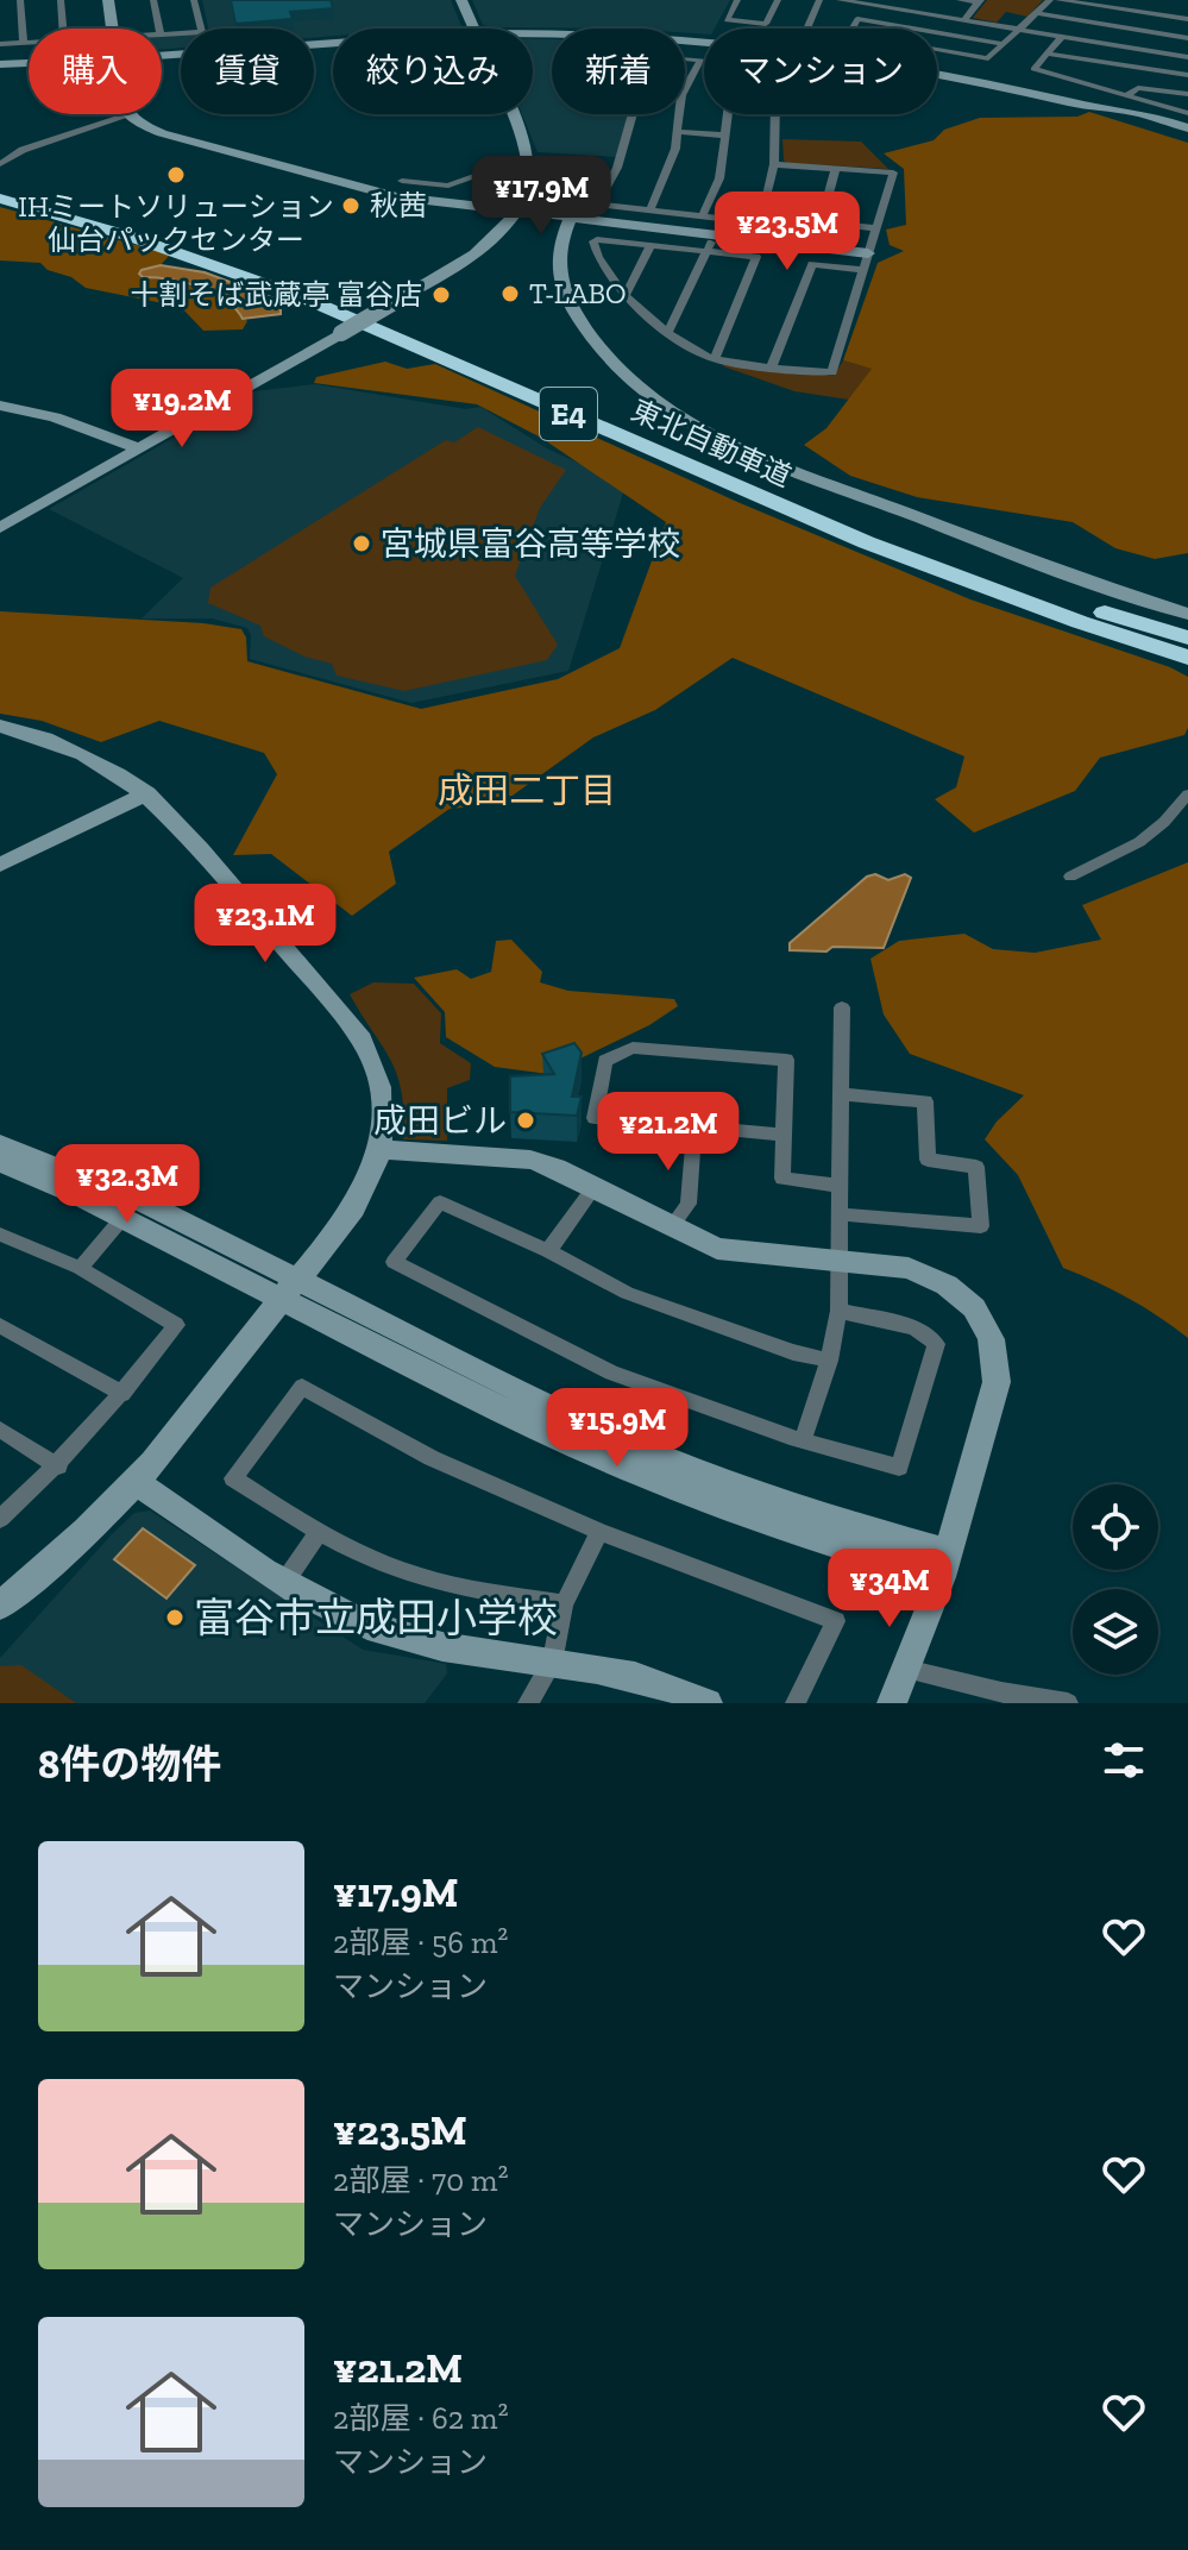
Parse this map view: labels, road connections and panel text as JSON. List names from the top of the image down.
{
  "streets": {
    "highway": ["E4", "東北自動車道"]
  },
  "districts": ["成田二丁目"],
  "places": [
    "IHミートソリューション 仙台パックセンター",
    "秋茜",
    "T-LABO",
    "十割そば武蔵亭 富谷店",
    "宮城県富谷高等学校",
    "成田ビル",
    "富谷市立成田小学校"
  ],
  "page": {
    "chip": [
      "購入",
      "賃貸",
      "絞り込み",
      "新着",
      "マンション"
    ],
    "price": [
      "¥17.9M",
      "¥23.5M",
      "¥19.2M",
      "¥23.1M",
      "¥21.2M",
      "¥32.3M",
      "¥15.9M",
      "¥34M"
    ],
    "heading": "8件の物件",
    "list": [
      {
        "name": "¥17.9M",
        "note": "2部屋 · 56 m² · マンション"
      },
      {
        "name": "¥23.5M",
        "note": "2部屋 · 70 m² · マンション"
      },
      {
        "name": "¥21.2M",
        "note": "2部屋 · 62 m² · マンション"
      }
    ]
  }
}
